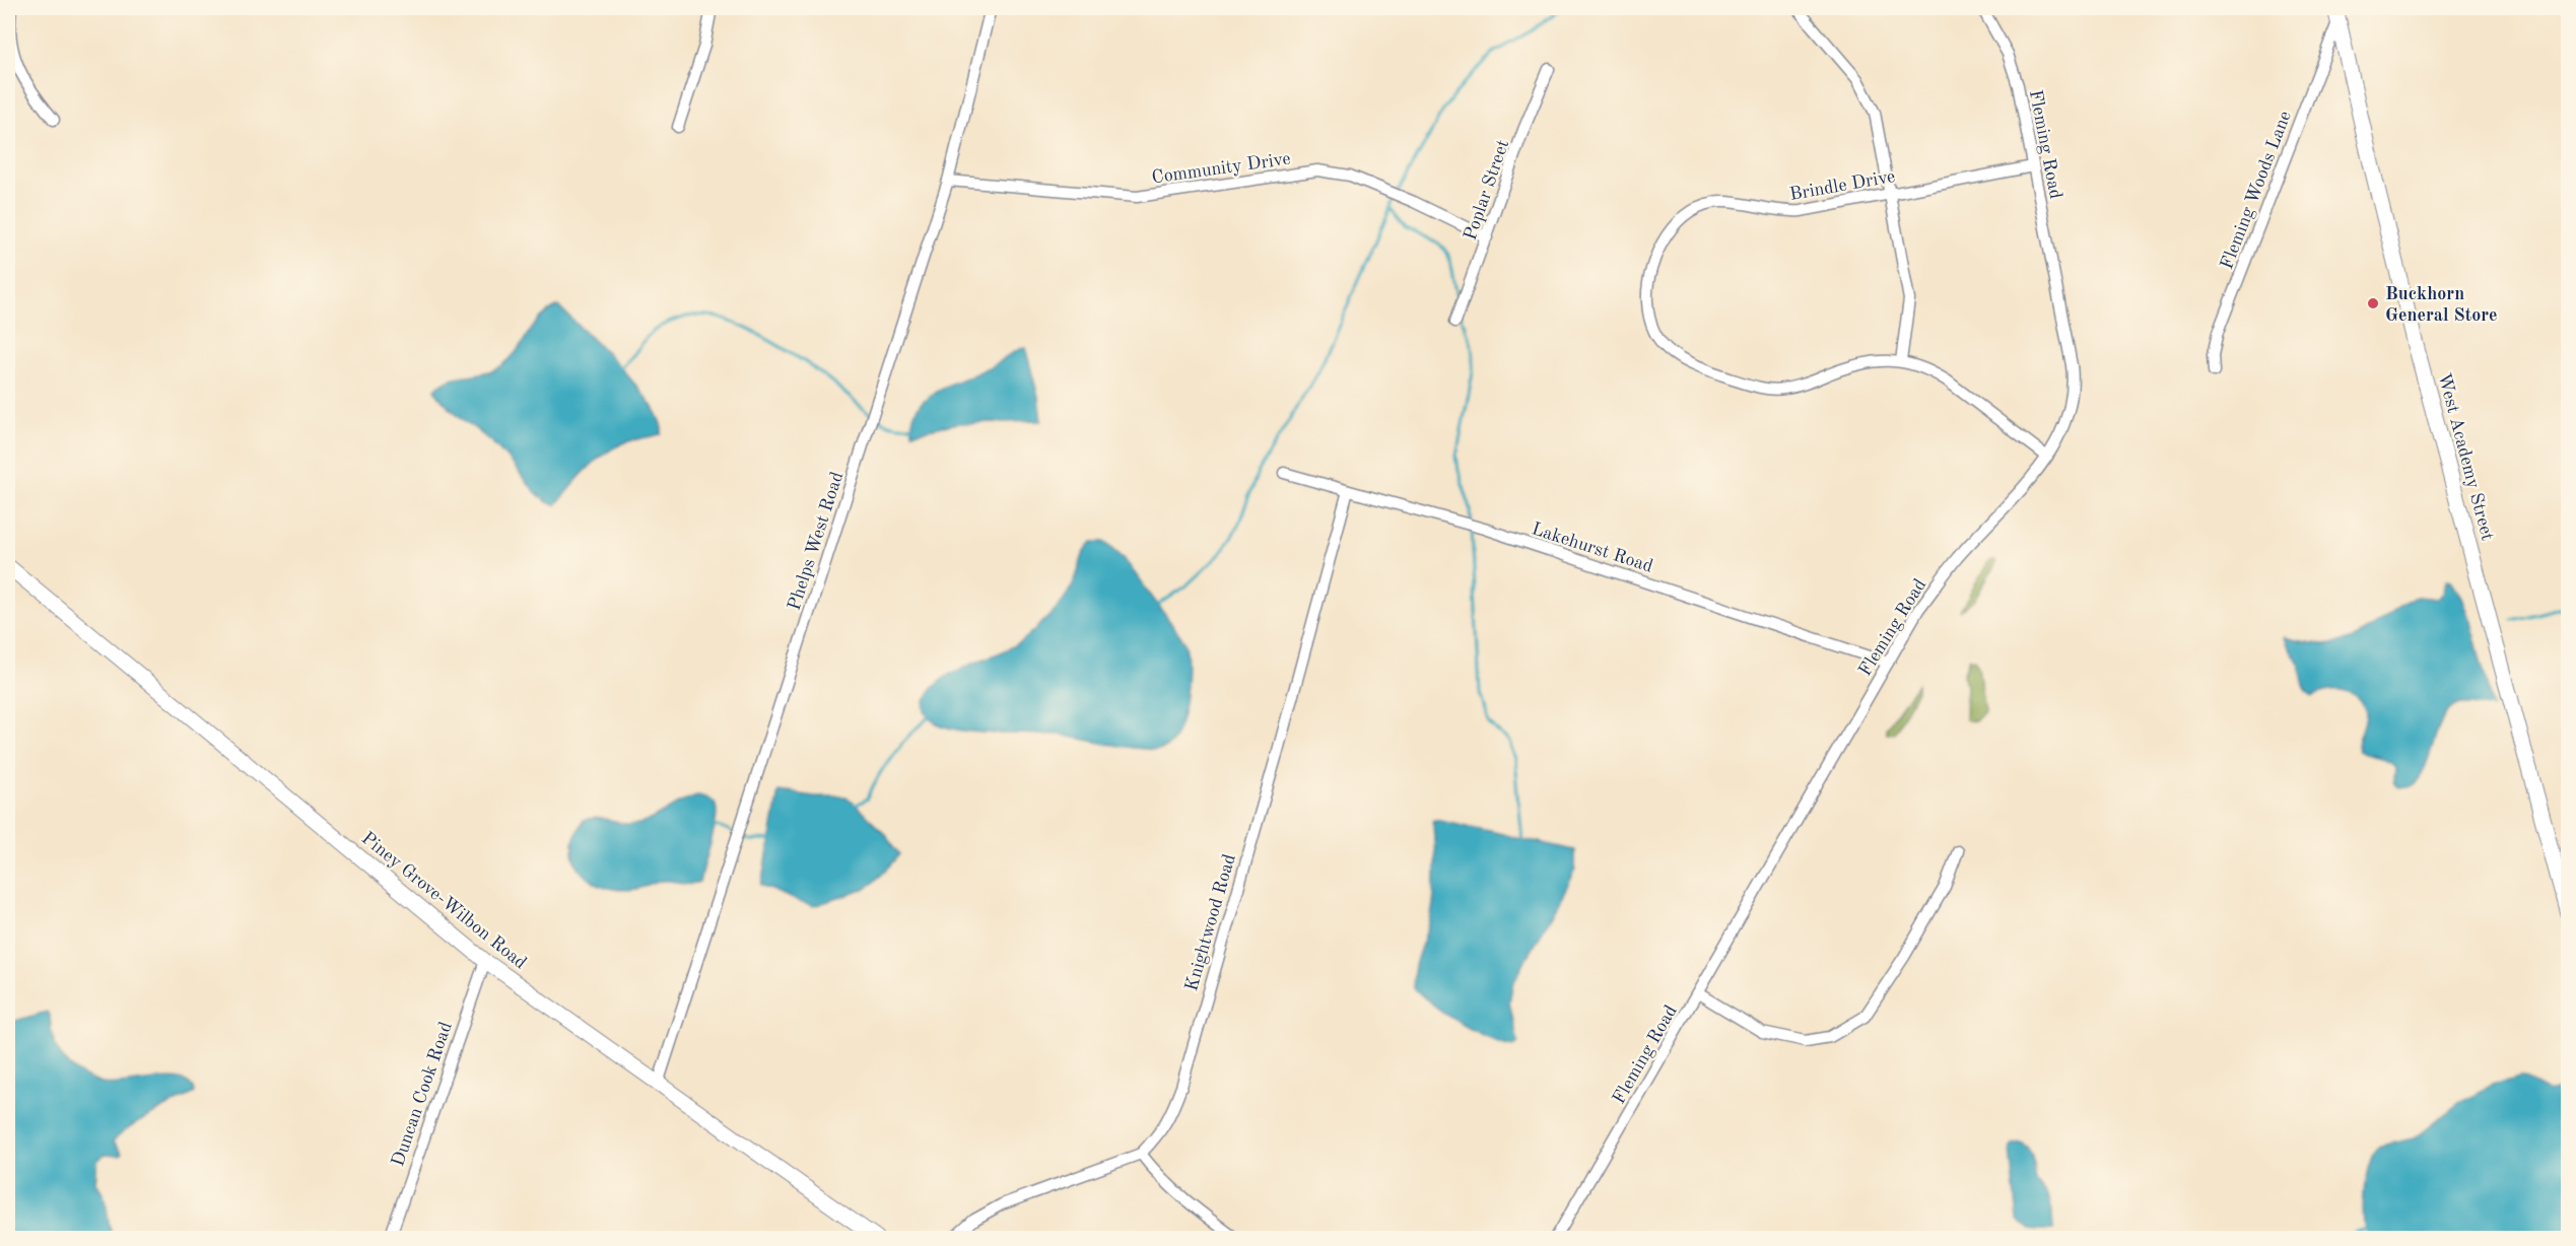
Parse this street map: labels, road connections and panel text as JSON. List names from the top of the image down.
{
  "streets": {
    "main road": ["West Academy Street"],
    "street": [
      "Fleming Road",
      "Community Drive",
      "Brindle Drive",
      "Poplar Street",
      "Fleming Woods Lane",
      "Phelps West Road",
      "Lakehurst Road",
      "Piney Grove-Wilbon Road",
      "Knightwood Road",
      "Duncan Cook Road"
    ]
  },
  "crossings": [
    ["Fleming Road", "Brindle Drive"],
    ["Fleming Road", "Lakehurst Road"],
    ["Community Drive", "Poplar Street"],
    ["Community Drive", "Phelps West Road"],
    ["Fleming Woods Lane", "West Academy Street"],
    ["Phelps West Road", "Piney Grove-Wilbon Road"],
    ["Lakehurst Road", "Knightwood Road"],
    ["Piney Grove-Wilbon Road", "Duncan Cook Road"]
  ],
  "places": ["Buckhorn General Store"]
}
